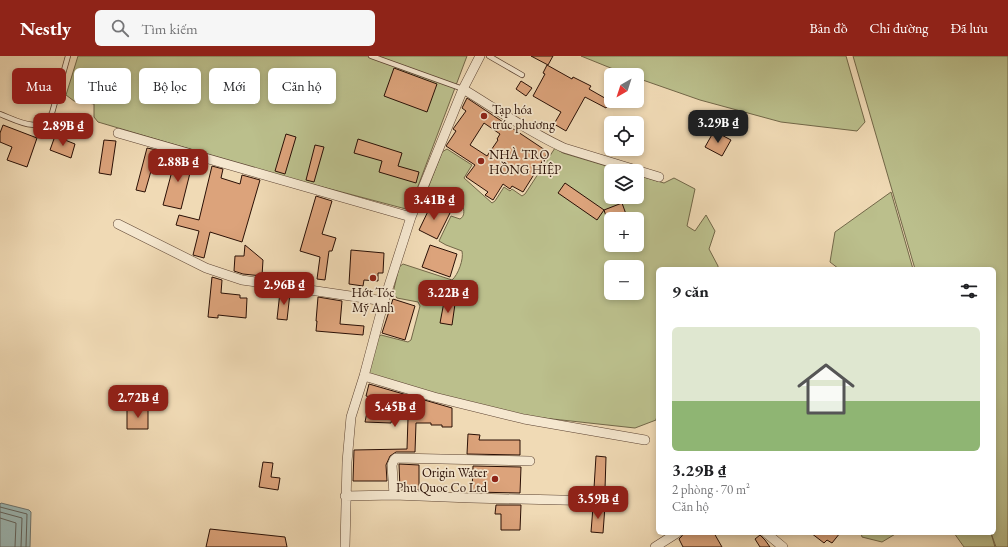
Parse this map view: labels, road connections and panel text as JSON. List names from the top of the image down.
{
  "places": [
    "Tạp hóa trúc phương",
    "NHÀ TRỌ HỒNG HIỆP",
    "Hớt Tóc Mỹ Anh",
    "Origin Water Phu Quoc Co Ltd"
  ],
  "north": "bottom left",
  "page": {
    "header": "Nestly",
    "search": "Tìm kiếm",
    "nav": ["Bản đồ", "Chỉ đường", "Đã lưu"],
    "map_buttons": ["+", "−"],
    "chip": [
      "Mua",
      "Thuê",
      "Bộ lọc",
      "Mới",
      "Căn hộ"
    ],
    "price": [
      "3.29B ₫",
      "2.89B ₫",
      "2.88B ₫",
      "3.41B ₫",
      "2.96B ₫",
      "3.22B ₫",
      "2.72B ₫",
      "5.45B ₫",
      "3.59B ₫"
    ],
    "heading": "9 căn",
    "list": [
      {
        "name": "3.29B ₫",
        "note": "2 phòng · 70 m² · Căn hộ"
      }
    ]
  }
}
